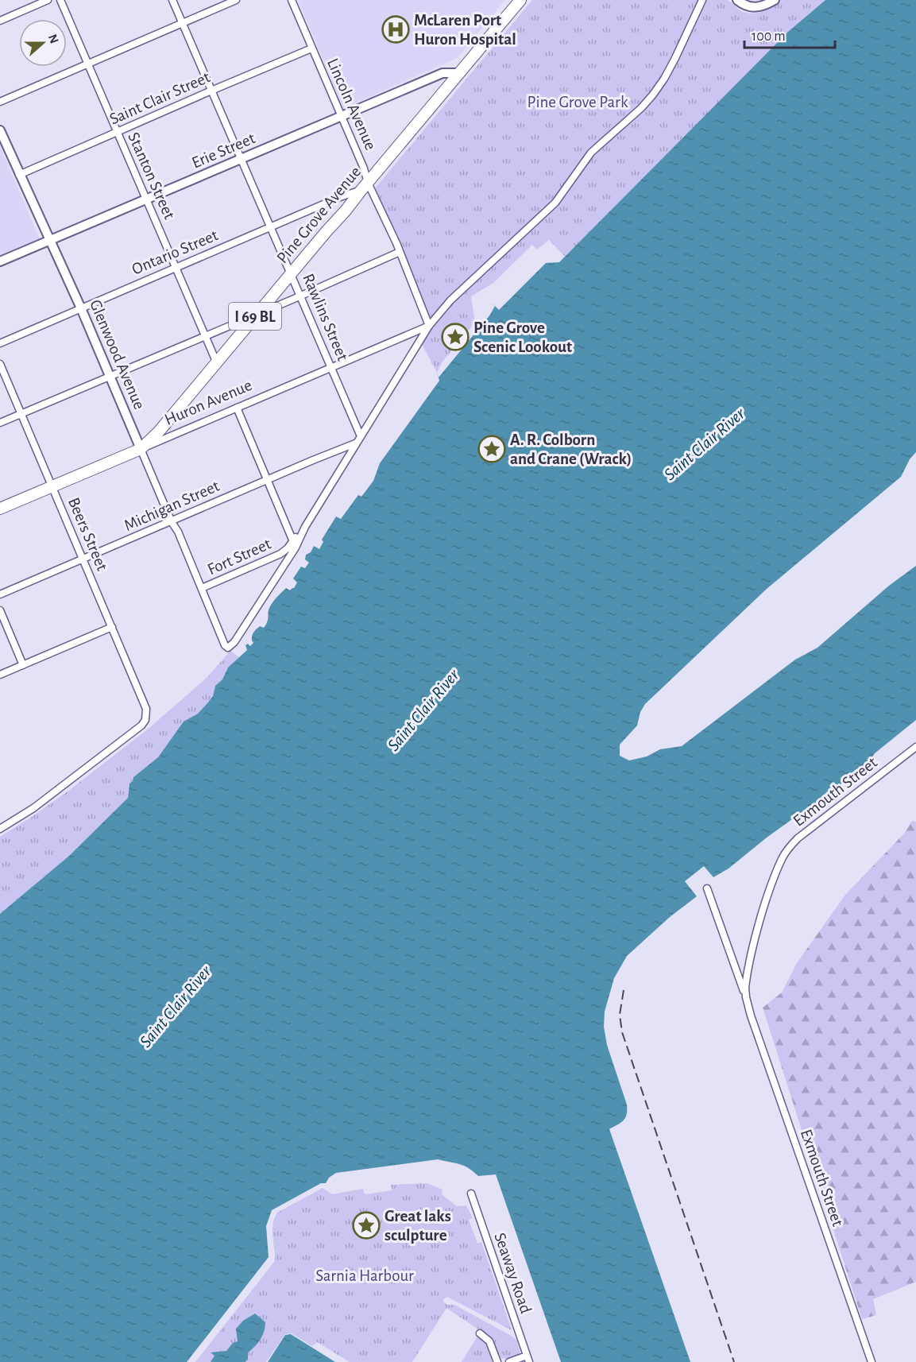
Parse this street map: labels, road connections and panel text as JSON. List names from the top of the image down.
{
  "streets": {
    "main road": ["Pine Grove Avenue", "I 69 BL", "Huron Avenue"],
    "street": [
      "Saint Clair Street",
      "Lincoln Avenue",
      "Erie Street",
      "Stanton Street",
      "Ontario Street",
      "Rawlins Street",
      "Glenwood Avenue",
      "Michigan Street",
      "Beers Street",
      "Fort Street",
      "Exmouth Street",
      "Seaway Road"
    ]
  },
  "crossings": [
    ["Saint Clair Street", "Lincoln Avenue"],
    ["Saint Clair Street", "Stanton Street"],
    ["Saint Clair Street", "Rawlins Street"],
    ["Saint Clair Street", "Glenwood Avenue"],
    ["Lincoln Avenue", "Erie Street"],
    ["Lincoln Avenue", "Pine Grove Avenue"],
    ["Lincoln Avenue", "Ontario Street"],
    ["Lincoln Avenue", "Huron Avenue"],
    ["Erie Street", "Stanton Street"],
    ["Erie Street", "Pine Grove Avenue"],
    ["Erie Street", "Rawlins Street"],
    ["Erie Street", "Glenwood Avenue"],
    ["Stanton Street", "Pine Grove Avenue"],
    ["Stanton Street", "Ontario Street"],
    ["Pine Grove Avenue", "Ontario Street"],
    ["Pine Grove Avenue", "Rawlins Street"],
    ["Pine Grove Avenue", "Glenwood Avenue"],
    ["Pine Grove Avenue", "Huron Avenue"],
    ["Ontario Street", "Rawlins Street"],
    ["Ontario Street", "Glenwood Avenue"],
    ["Rawlins Street", "Huron Avenue"],
    ["Glenwood Avenue", "Huron Avenue"],
    ["Glenwood Avenue", "Michigan Street"],
    ["Glenwood Avenue", "Fort Street"],
    ["Huron Avenue", "Beers Street"],
    ["Michigan Street", "Beers Street"]
  ],
  "water": ["Saint Clair River"],
  "parks": ["Pine Grove Park", "Sarnia Harbour"],
  "places": {
    "hospital": ["McLaren Port Huron Hospital"],
    "place": ["Pine Grove Scenic Lookout", "A. R. Colborn and Crane (Wrack)", "Great laks sculpture"]
  },
  "scale_bar": "100 m",
  "north": "right"
}
